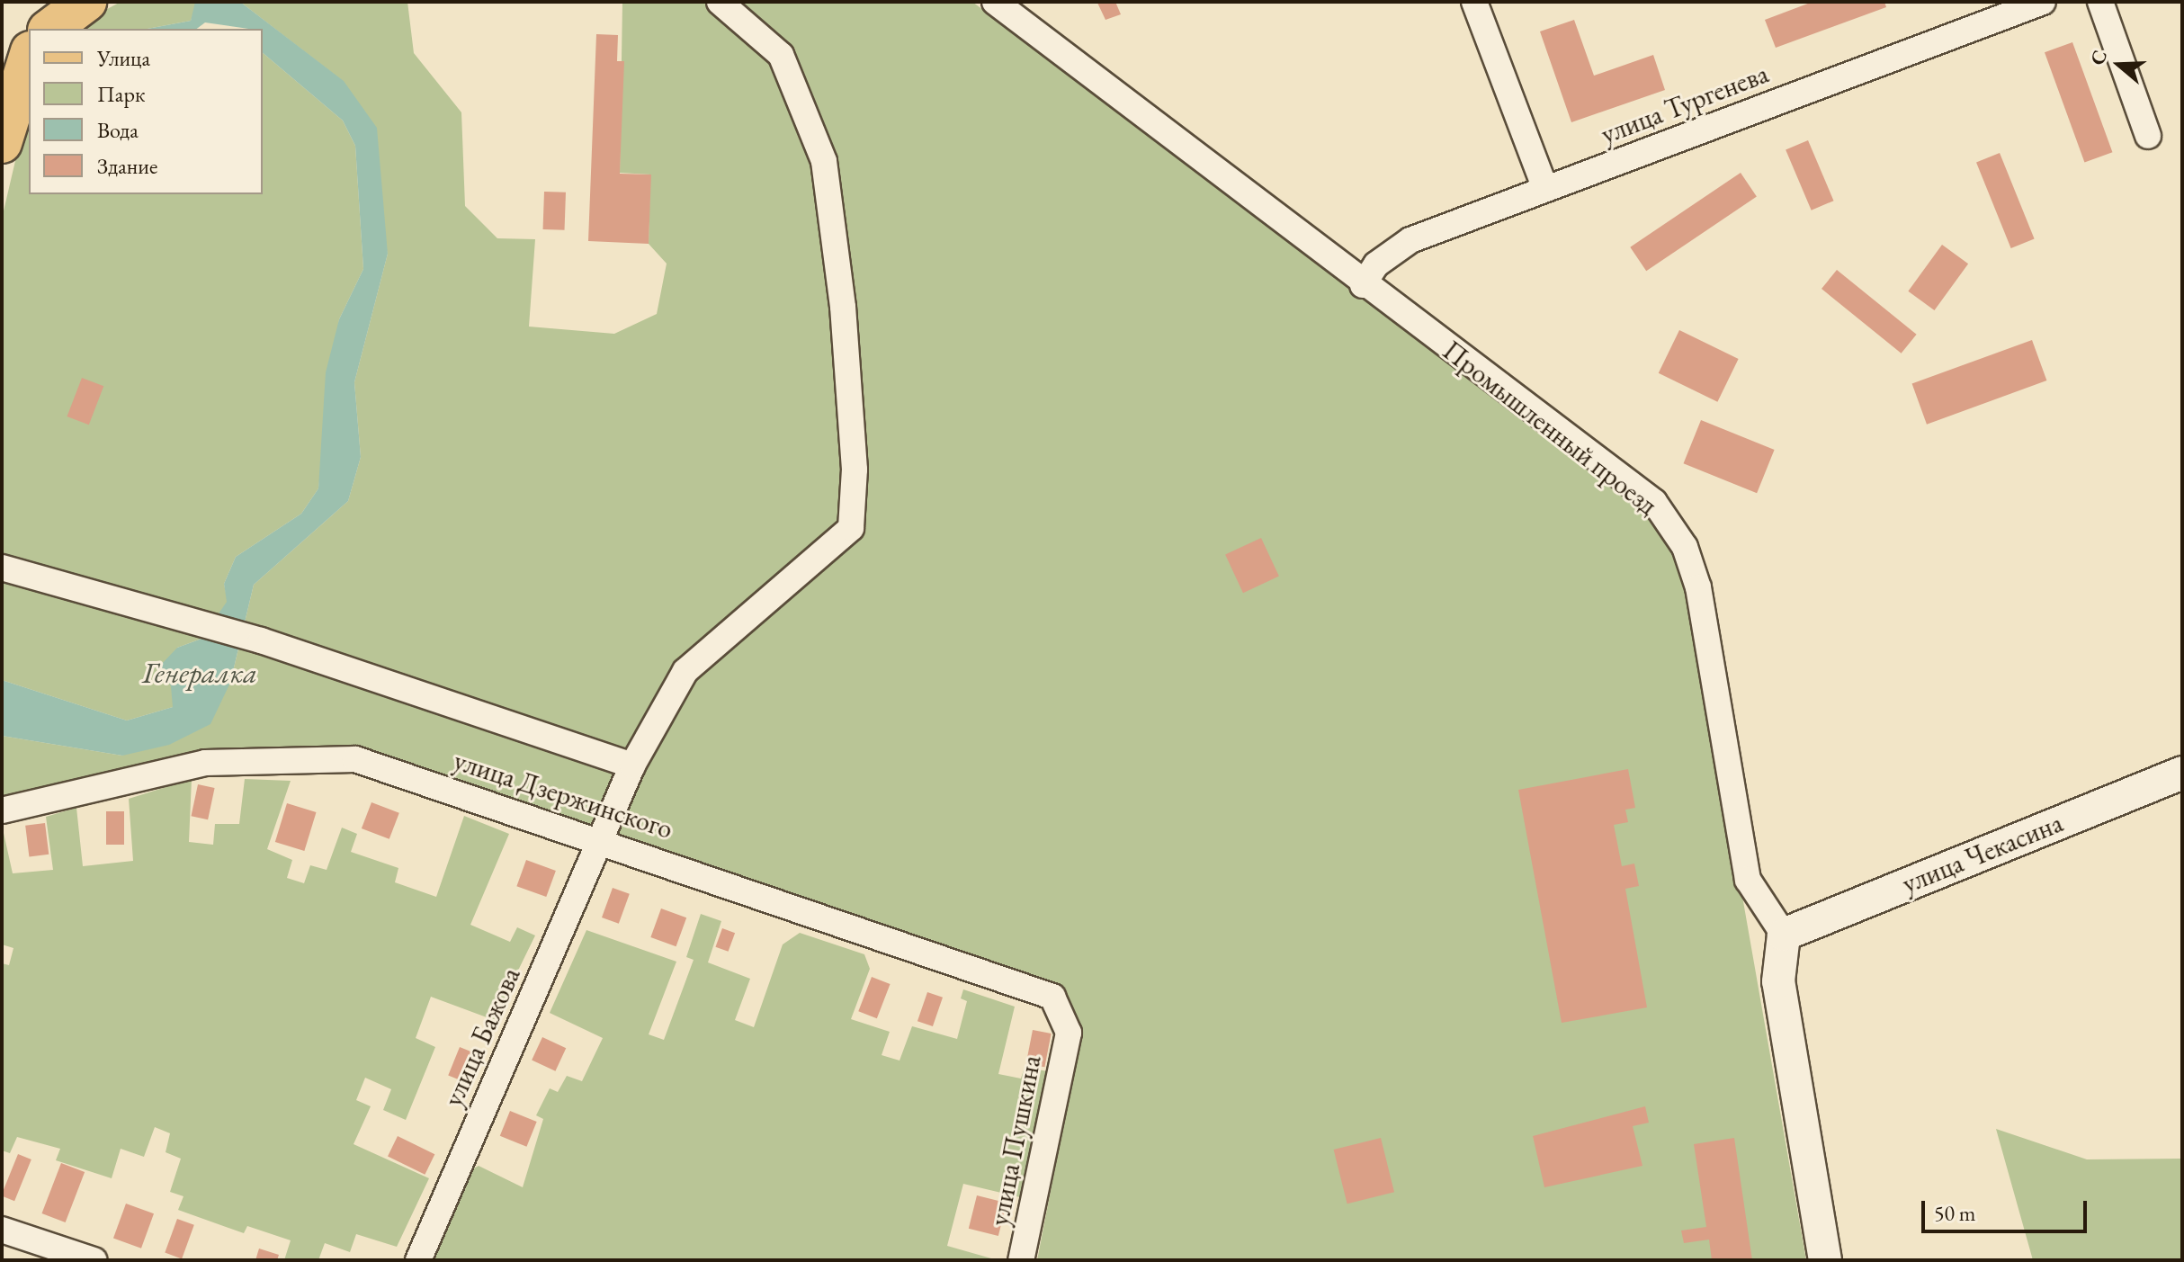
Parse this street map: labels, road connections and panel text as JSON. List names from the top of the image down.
{
  "streets": {
    "street": [
      "улица Тургенева",
      "Промышленный проезд",
      "улица Дзержинского",
      "улица Чекасина",
      "улица Бажова",
      "улица Пушкина"
    ]
  },
  "crossings": [
    ["улица Тургенева", "Промышленный проезд"],
    ["Промышленный проезд", "улица Чекасина"],
    ["улица Дзержинского", "улица Бажова"],
    ["улица Дзержинского", "улица Пушкина"]
  ],
  "water": ["Генералка"],
  "legend": [
    "Улица",
    "Парк",
    "Вода",
    "Здание"
  ],
  "scale_bar": "50 m",
  "north": "left"
}
